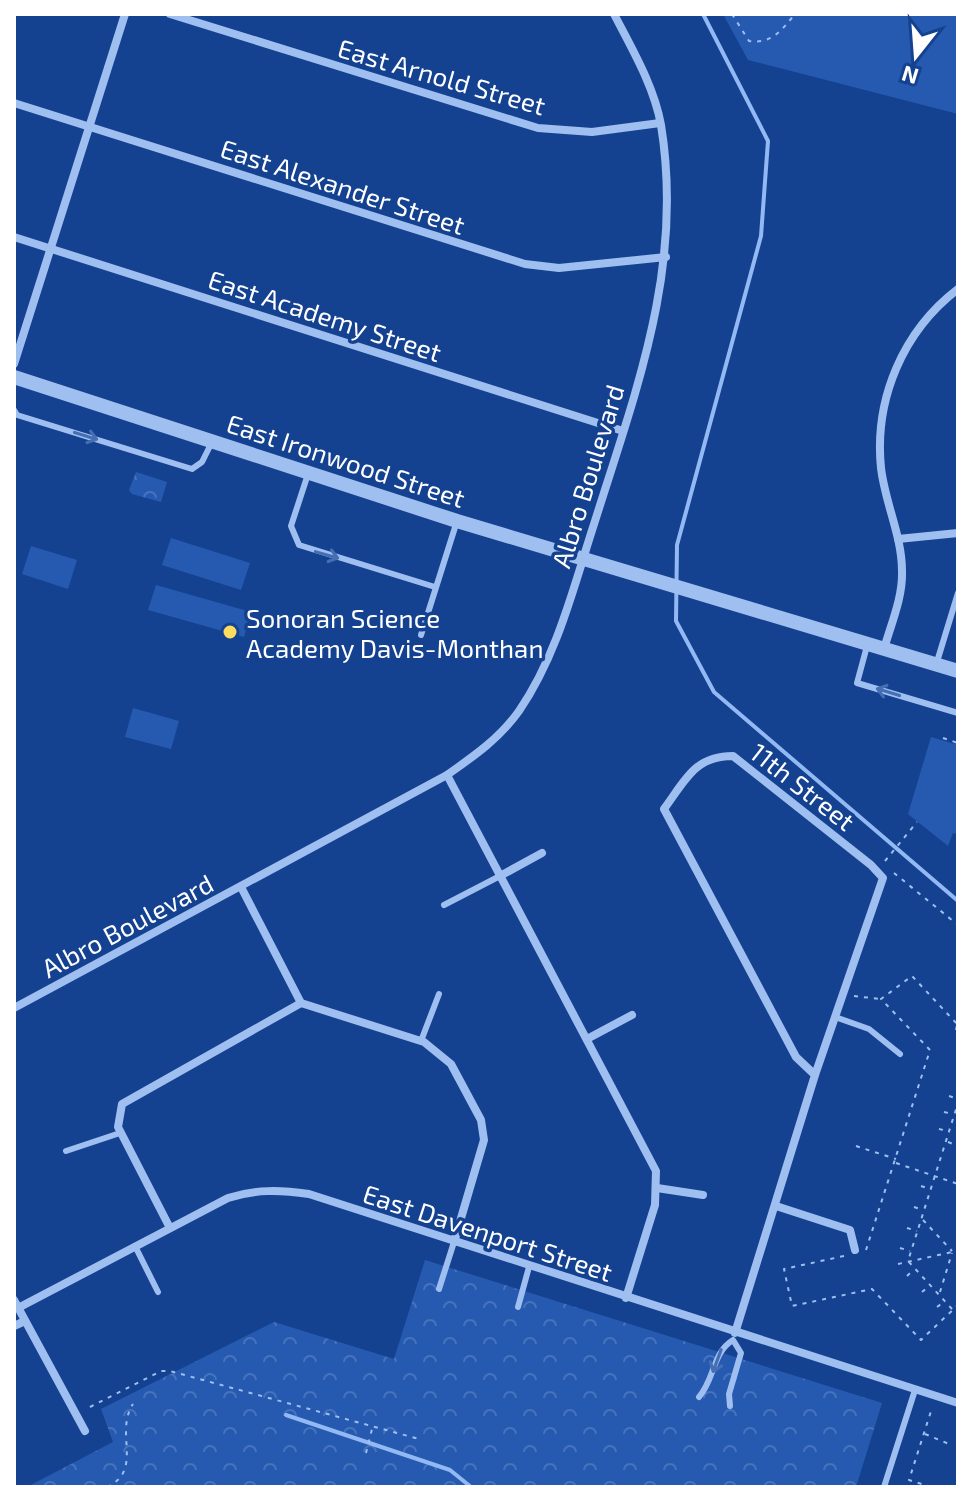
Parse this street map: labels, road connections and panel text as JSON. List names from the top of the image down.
{
  "streets": {
    "street": [
      "East Arnold Street",
      "East Alexander Street",
      "East Academy Street",
      "East Ironwood Street",
      "Albro Boulevard",
      "11th Street",
      "East Davenport Street"
    ]
  },
  "crossings": [
    ["East Arnold Street", "Albro Boulevard"],
    ["East Alexander Street", "Albro Boulevard"],
    ["East Academy Street", "Albro Boulevard"],
    ["East Ironwood Street", "Albro Boulevard"],
    ["11th Street", "East Davenport Street"]
  ],
  "places": ["Sonoran Science Academy Davis-Monthan"],
  "north": "bottom"
}
